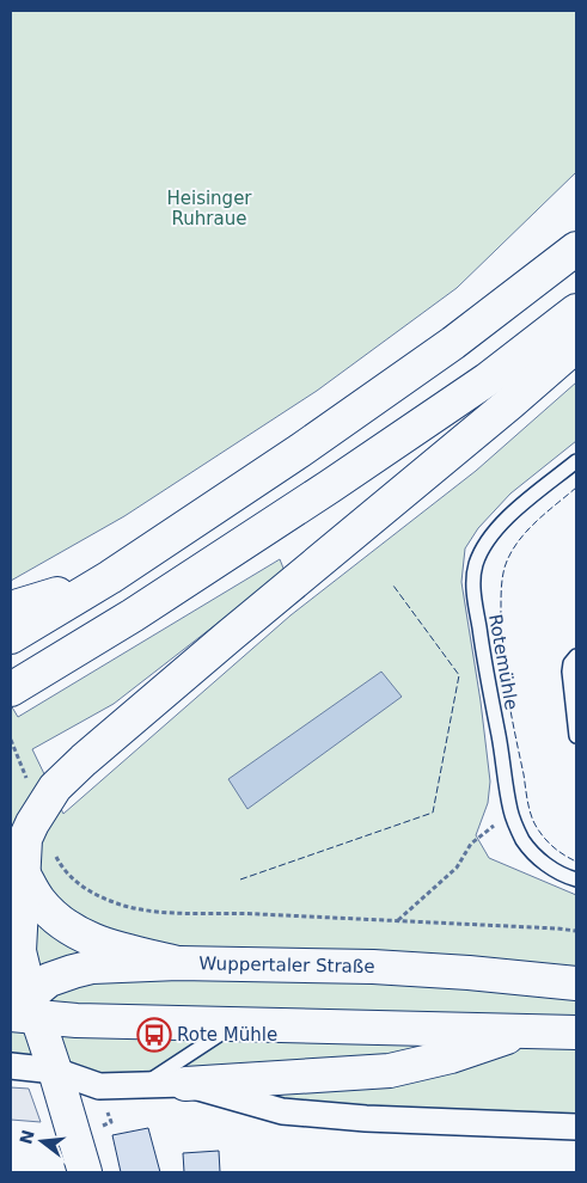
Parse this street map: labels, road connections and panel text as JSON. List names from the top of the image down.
{
  "streets": {
    "main road": ["Wuppertaler Straße"],
    "lane": ["Rotemühle"]
  },
  "parks": ["Heisinger Ruhraue"],
  "places": {
    "bus stop": ["Rote Mühle"]
  },
  "north": "left"
}
